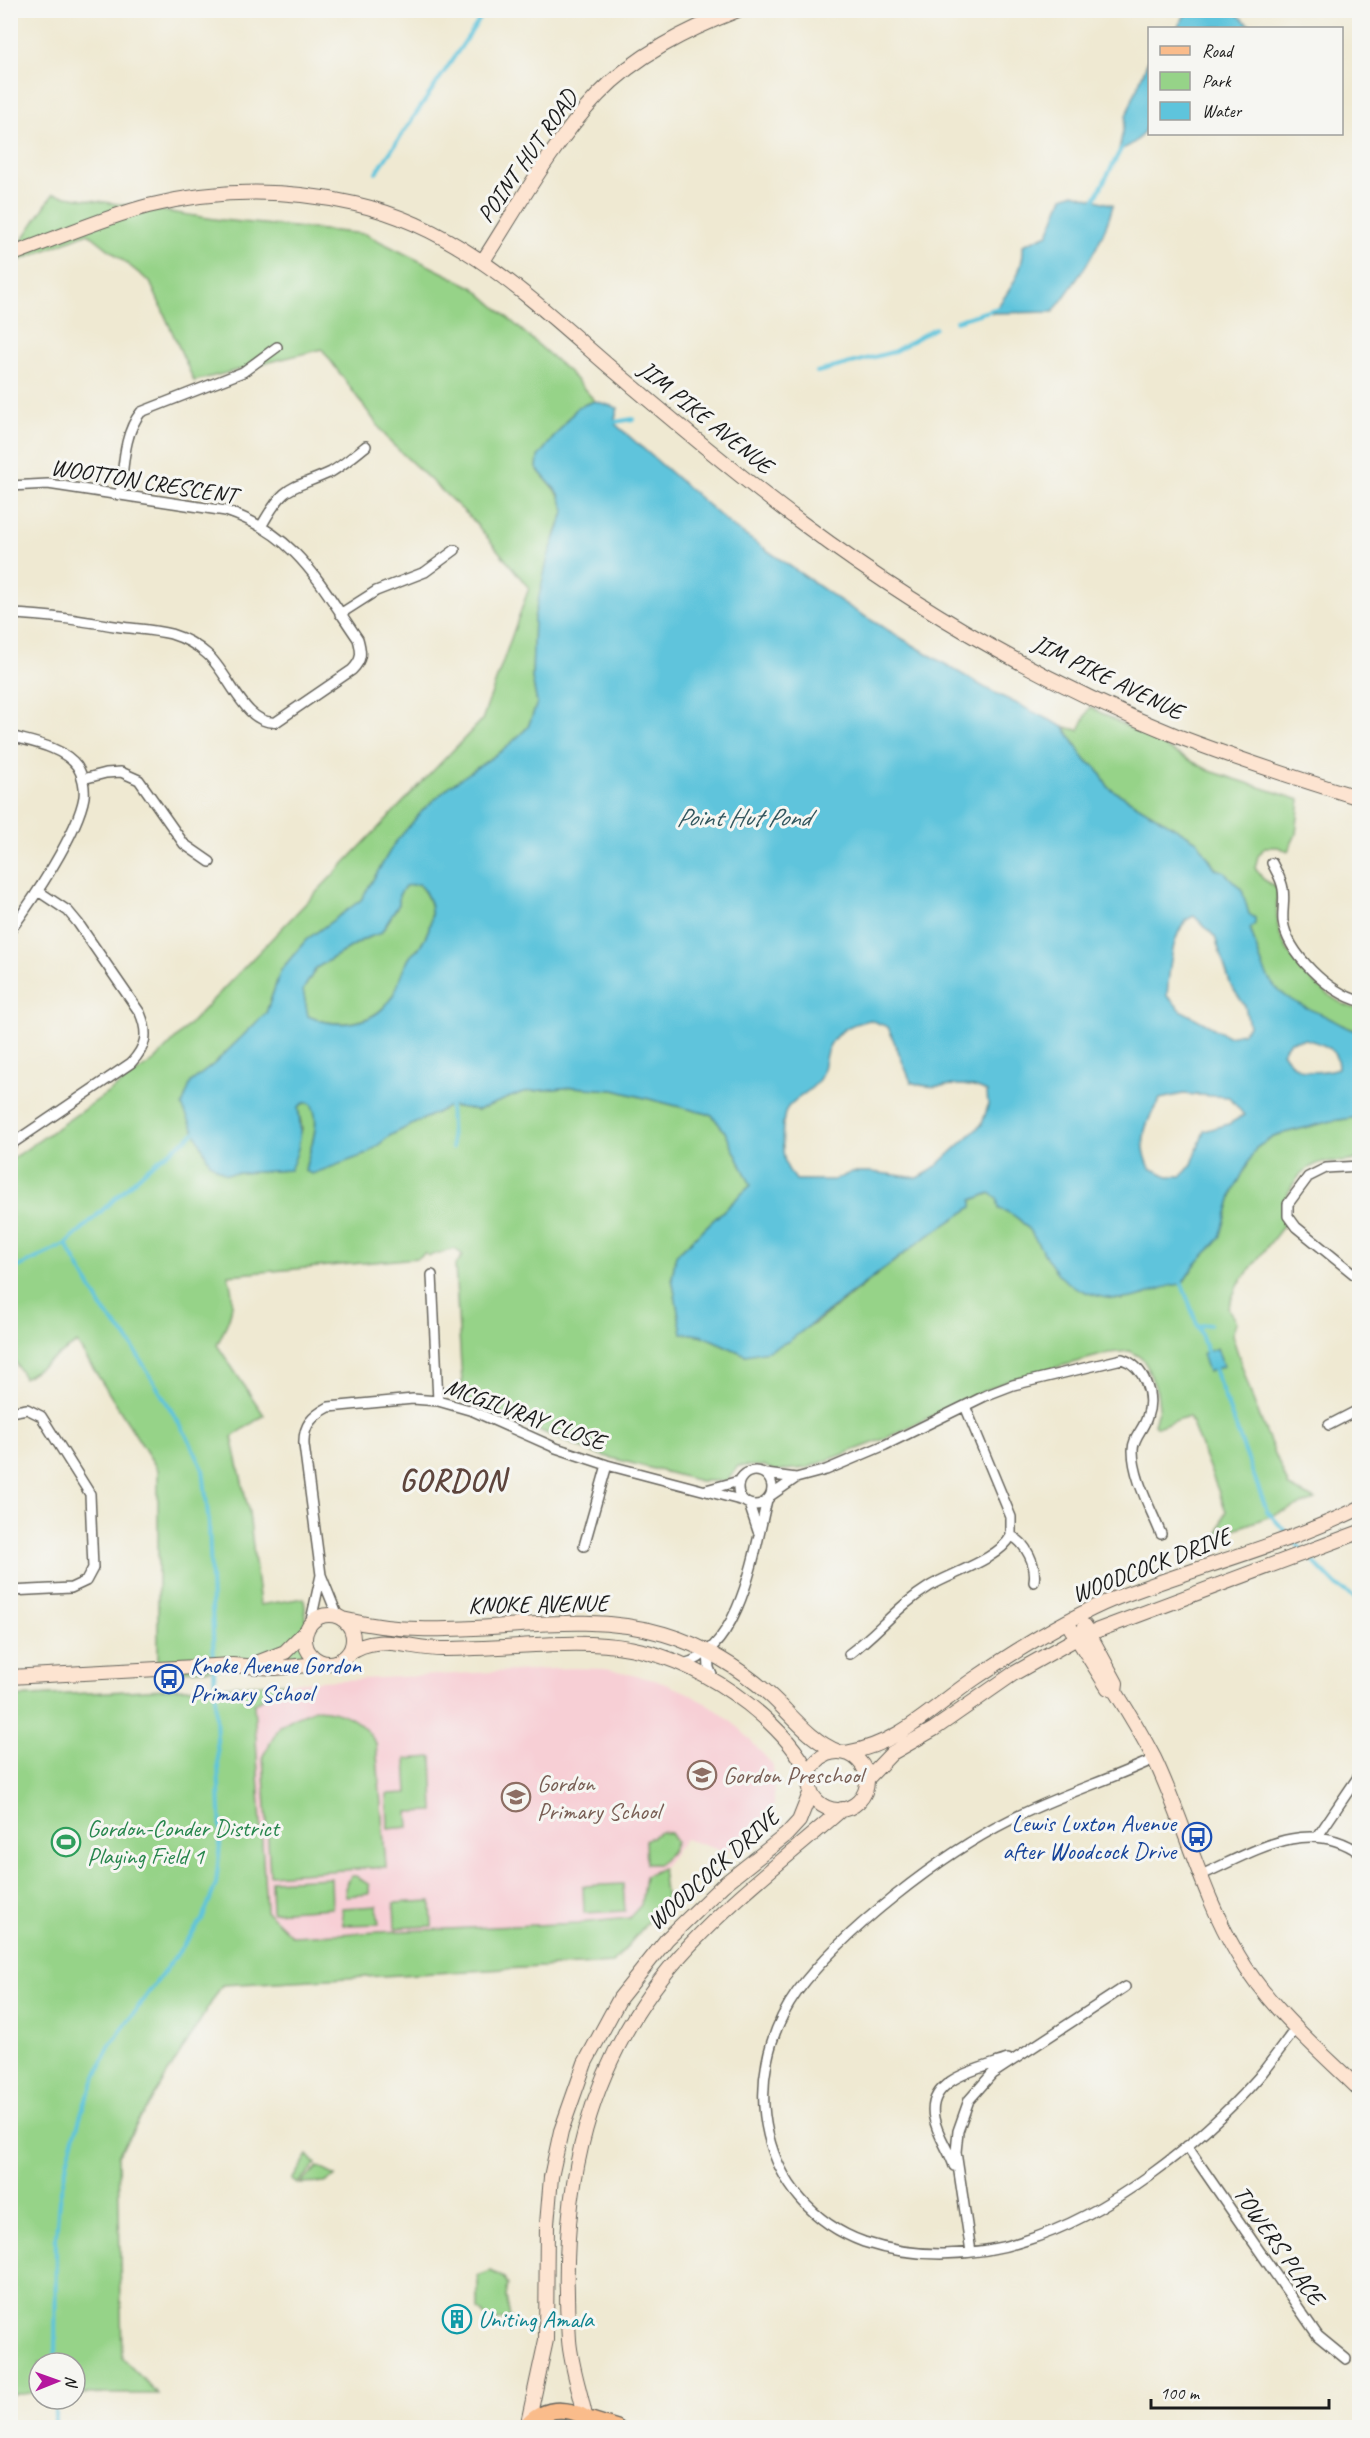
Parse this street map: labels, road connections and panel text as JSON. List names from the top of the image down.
{
  "streets": {
    "street": [
      "POINT HUT ROAD",
      "JIM PIKE AVENUE",
      "WOOTTON CRESCENT",
      "MCGILVRAY CLOSE",
      "WOODCOCK DRIVE",
      "KNOKE AVENUE",
      "TOWERS PLACE"
    ]
  },
  "crossings": [
    ["POINT HUT ROAD", "JIM PIKE AVENUE"],
    ["MCGILVRAY CLOSE", "KNOKE AVENUE"],
    ["WOODCOCK DRIVE", "KNOKE AVENUE"]
  ],
  "districts": ["GORDON"],
  "water": ["Point Hut Pond"],
  "places": {
    "bus stop": ["Knoke Avenue Gordon Primary School", "Lewis Luxton Avenue after Woodcock Drive"],
    "school or university": ["Gordon Preschool", "Gordon Primary School"],
    "sports": ["Gordon-Conder District Playing Field 1"],
    "building": ["Uniting Amala"]
  },
  "legend": ["Road", "Park", "Water"],
  "scale_bar": "100 m",
  "north": "right"
}
